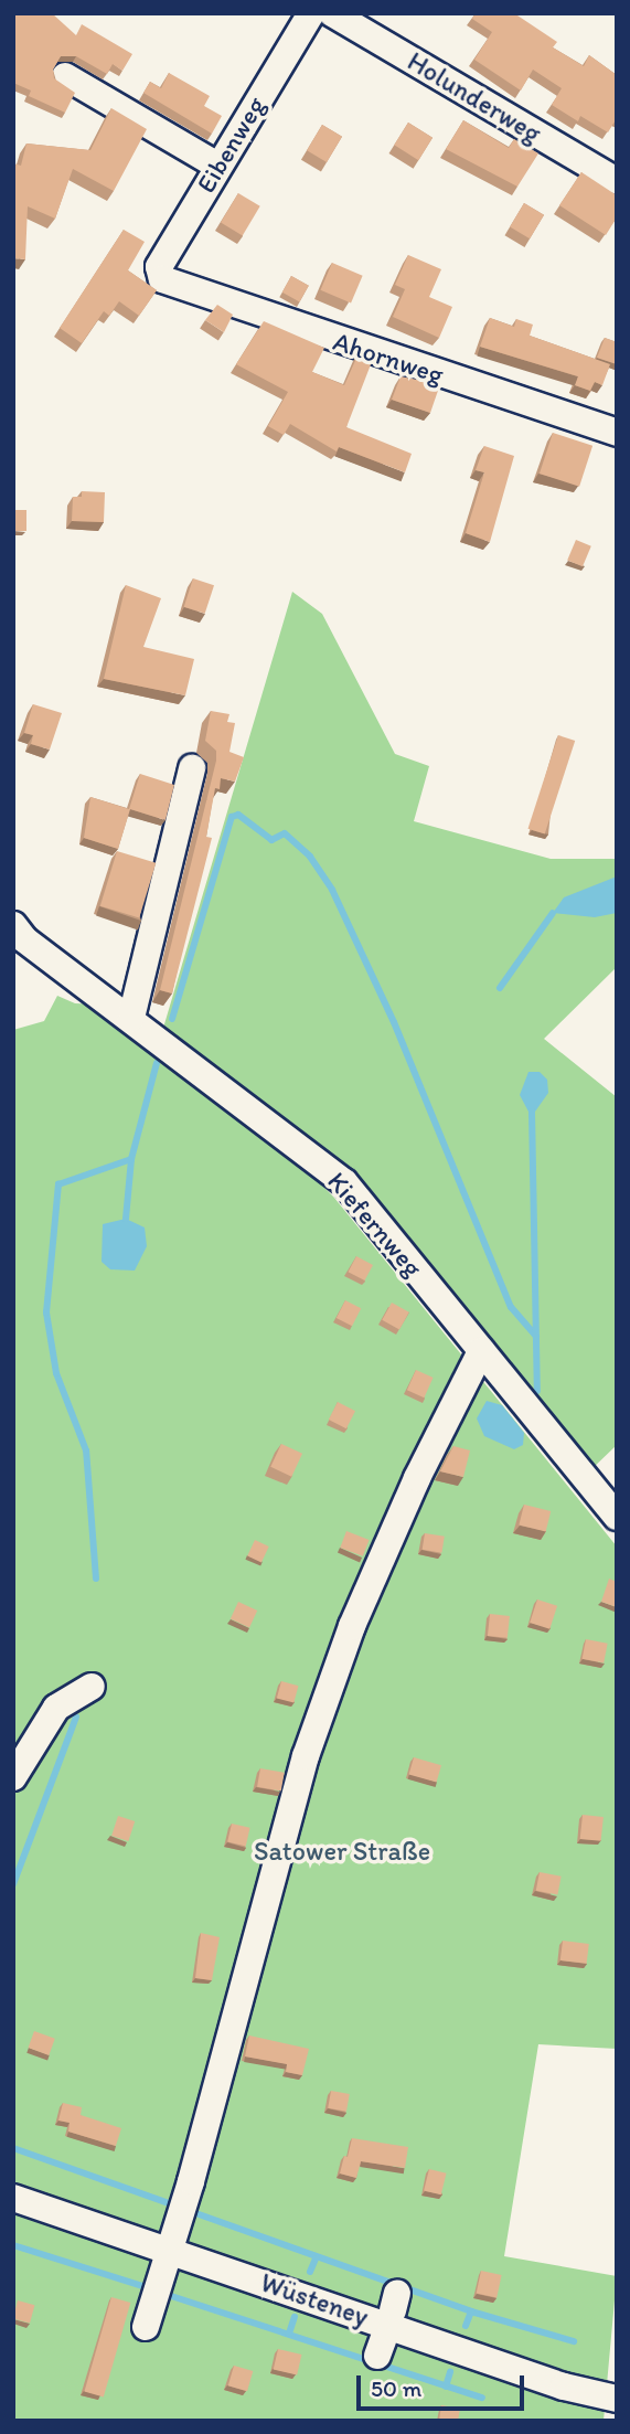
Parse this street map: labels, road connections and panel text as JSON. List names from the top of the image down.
{
  "streets": {
    "street": [
      "Holunderweg",
      "Eibenweg",
      "Ahornweg",
      "Kiefernweg",
      "Wüsteney"
    ]
  },
  "crossings": [
    ["Eibenweg", "Ahornweg"]
  ],
  "parks": ["Satower Straße"],
  "scale_bar": "50 m"
}
